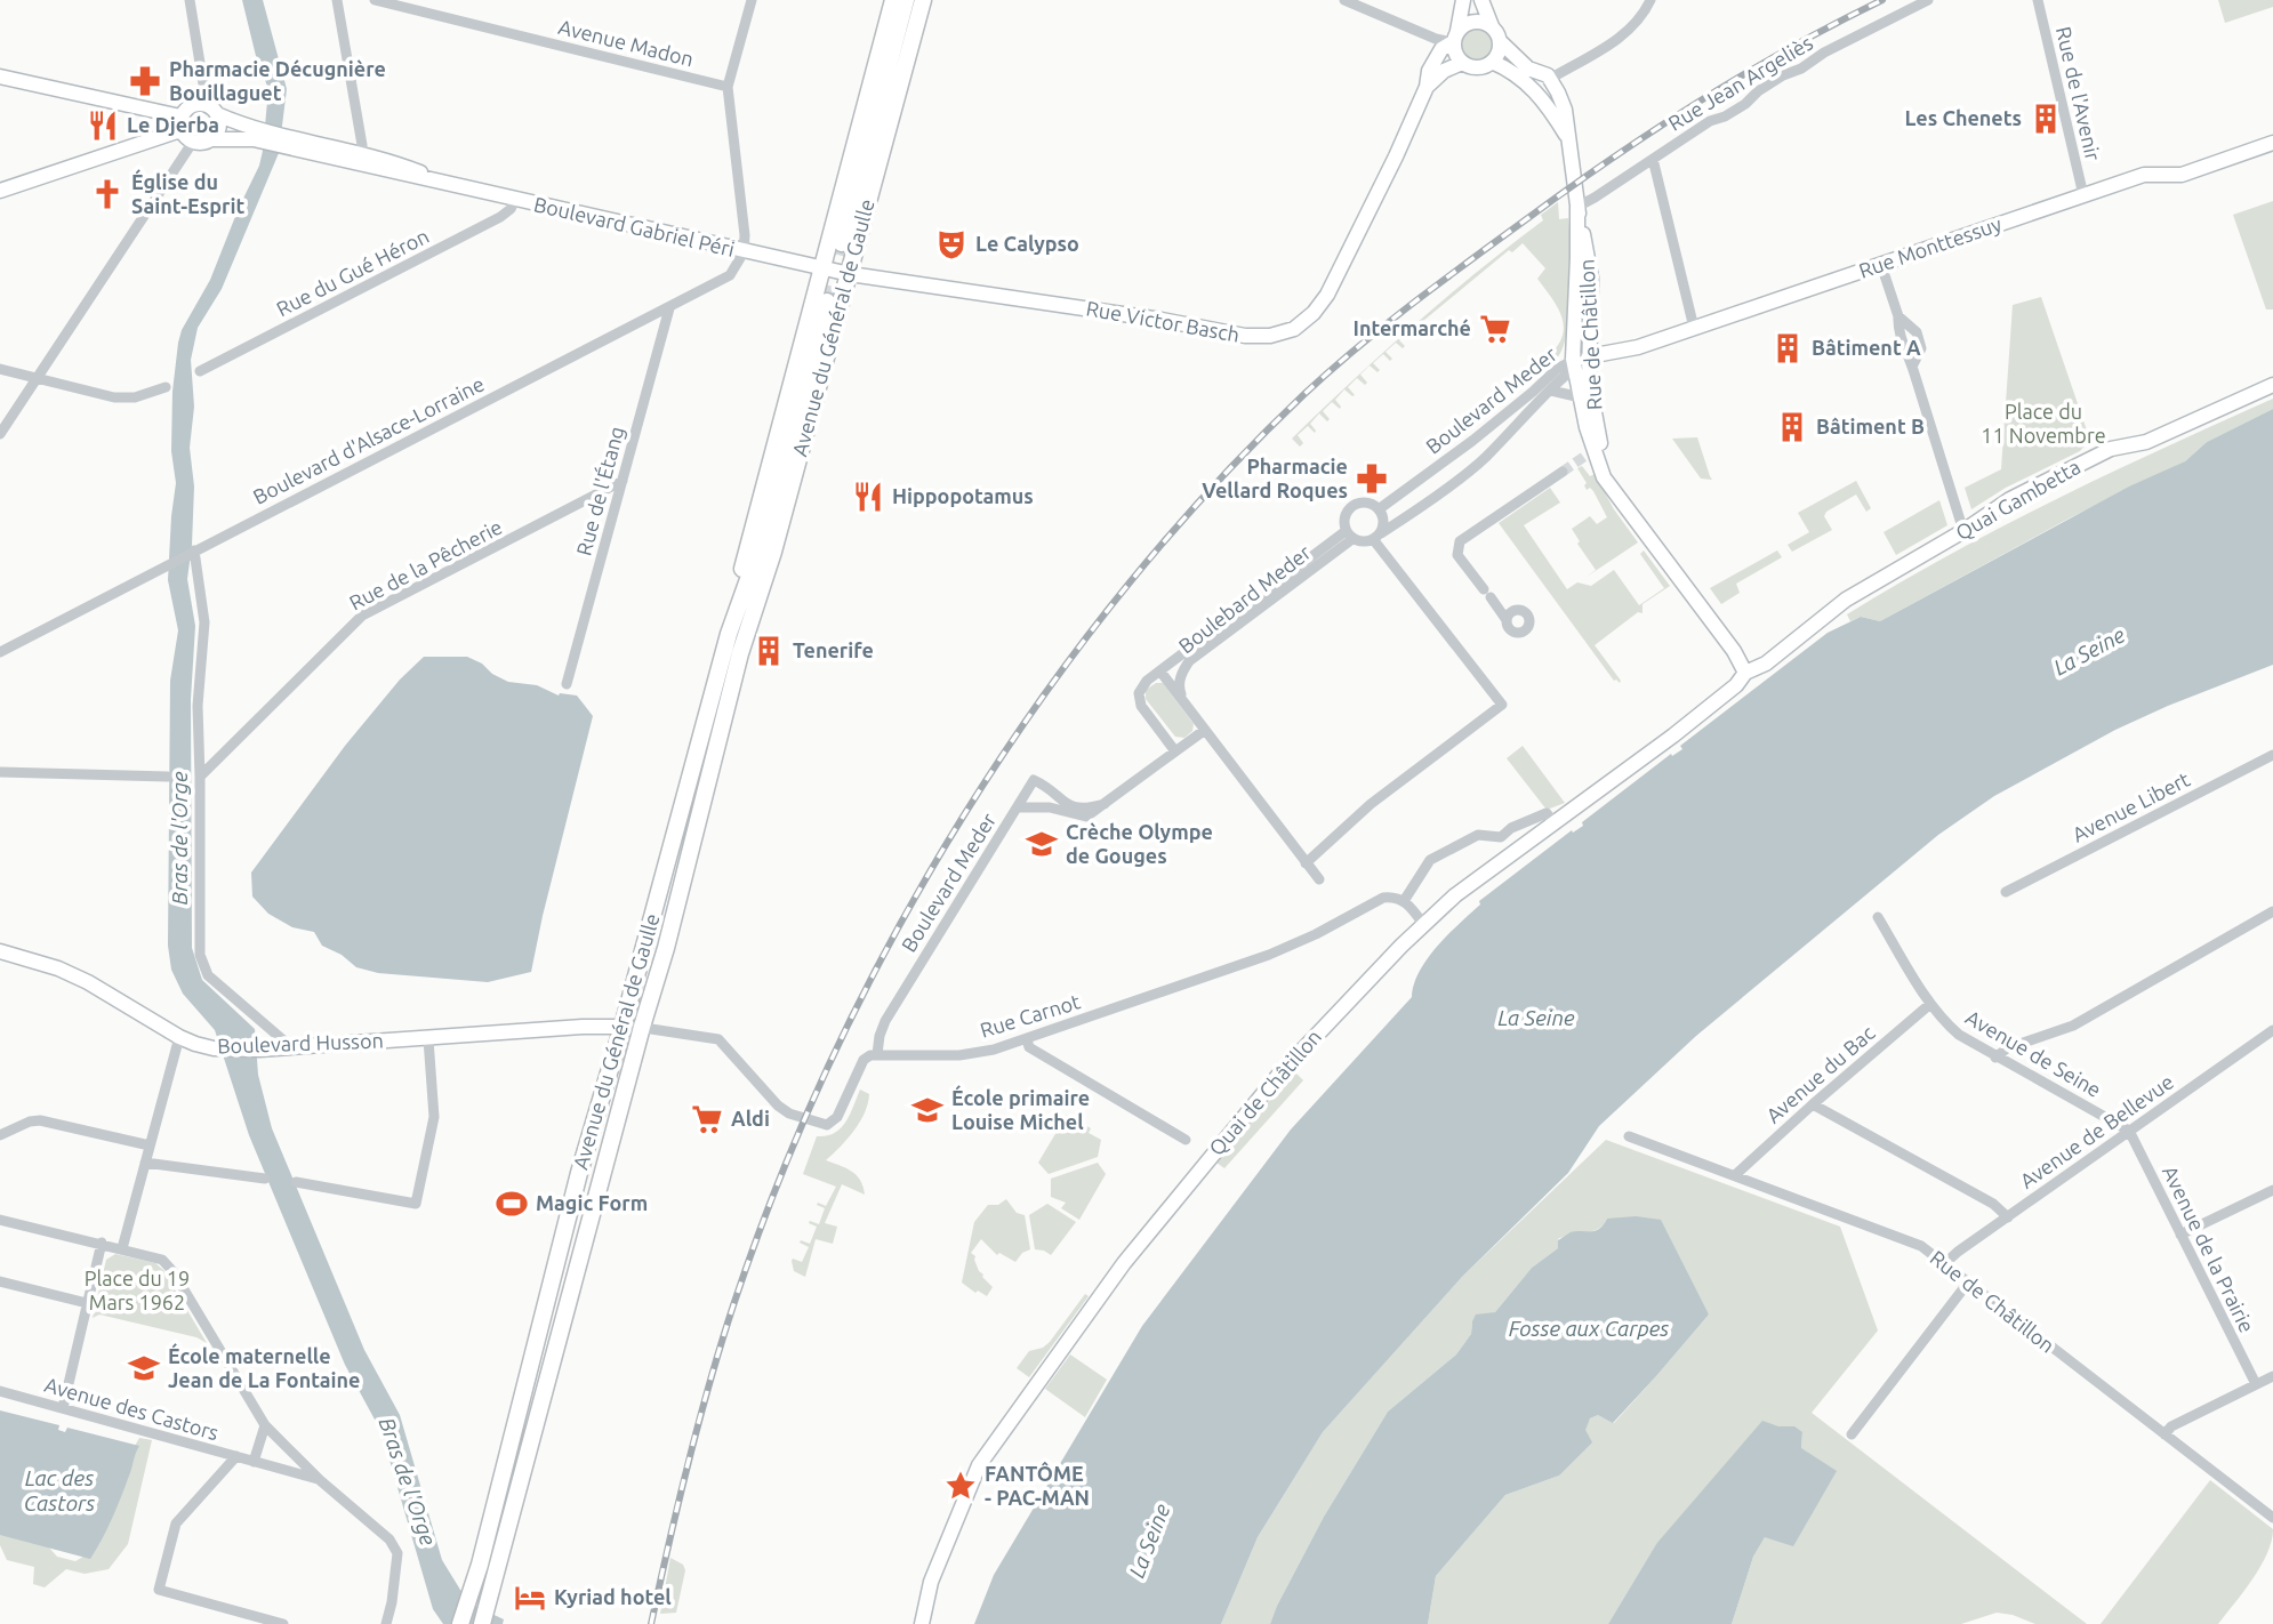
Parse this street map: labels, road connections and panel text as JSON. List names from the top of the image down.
{
  "streets": {
    "main road": [
      "Boulevard Gabriel Péri",
      "Rue Monttessuy",
      "Rue Victor Basch",
      "Avenue du Général de Gaulle",
      "Rue de Châtillon",
      "Quai Gambetta",
      "Boulevard Husson",
      "Quai de Châtillon"
    ],
    "street": [
      "Avenue Madon",
      "Rue Jean Argeliès",
      "Rue de l'Avenir",
      "Rue du Gué Héron",
      "Boulevard Meder",
      "Boulevard d'Alsace-Lorraine",
      "Rue de l'Étang",
      "Rue de la Pêcherie",
      "Boulebard Meder",
      "Avenue Libert",
      "Rue Carnot",
      "Avenue de Seine",
      "Avenue du Bac",
      "Avenue de Bellevue",
      "Avenue de la Prairie",
      "Avenue des Castors"
    ]
  },
  "crossings": [
    ["Rue Jean Argeliès", "Rue de Châtillon"],
    ["Rue de l'Avenir", "Rue Monttessuy"],
    ["Boulevard Gabriel Péri", "Rue du Gué Héron"],
    ["Boulevard Gabriel Péri", "Rue Victor Basch"],
    ["Boulevard Gabriel Péri", "Avenue du Général de Gaulle"],
    ["Boulevard Gabriel Péri", "Boulevard d'Alsace-Lorraine"],
    ["Rue Monttessuy", "Rue de Châtillon"],
    ["Rue Monttessuy", "Boulevard Meder"],
    ["Rue Victor Basch", "Avenue du Général de Gaulle"],
    ["Rue Victor Basch", "Rue de Châtillon"],
    ["Avenue du Général de Gaulle", "Boulevard Husson"],
    ["Rue de Châtillon", "Boulevard Meder"],
    ["Rue de Châtillon", "Quai Gambetta"],
    ["Rue de Châtillon", "Avenue du Bac"],
    ["Rue de Châtillon", "Quai de Châtillon"],
    ["Rue de Châtillon", "Avenue de Bellevue"],
    ["Boulevard Meder", "Boulebard Meder"],
    ["Boulevard Meder", "Rue Carnot"],
    ["Boulevard d'Alsace-Lorraine", "Rue de l'Étang"],
    ["Rue de l'Étang", "Rue de la Pêcherie"],
    ["Quai Gambetta", "Quai de Châtillon"],
    ["Avenue de Seine", "Avenue du Bac"],
    ["Avenue de Seine", "Avenue de Bellevue"],
    ["Avenue de Seine", "Avenue de la Prairie"],
    ["Avenue de Bellevue", "Avenue de la Prairie"]
  ],
  "water": [
    "La Seine",
    "Bras de l'Orge",
    "Fosse aux Carpes",
    "Lac des Castors"
  ],
  "parks": ["Place du 11 Novembre", "Place du 19 Mars 1962"],
  "places": {
    "pharmacy": ["Pharmacie Décugnière Bouillaguet", "Pharmacie Vellard Roques"],
    "building": [
      "Les Chenets",
      "Bâtiment A",
      "Bâtiment B",
      "Tenerife"
    ],
    "restaurant": ["Le Djerba", "Hippopotamus"],
    "church": ["Église du Saint-Esprit"],
    "theatre": ["Le Calypso"],
    "supermarket": ["Intermarché", "Aldi"],
    "school or university": ["Crèche Olympe de Gouges", "École primaire Louise Michel", "École maternelle Jean de La Fontaine"],
    "sports": ["Magic Form"],
    "place": ["FANTÔME - PAC-MAN"],
    "hotel": ["Kyriad hotel"]
  }
}
